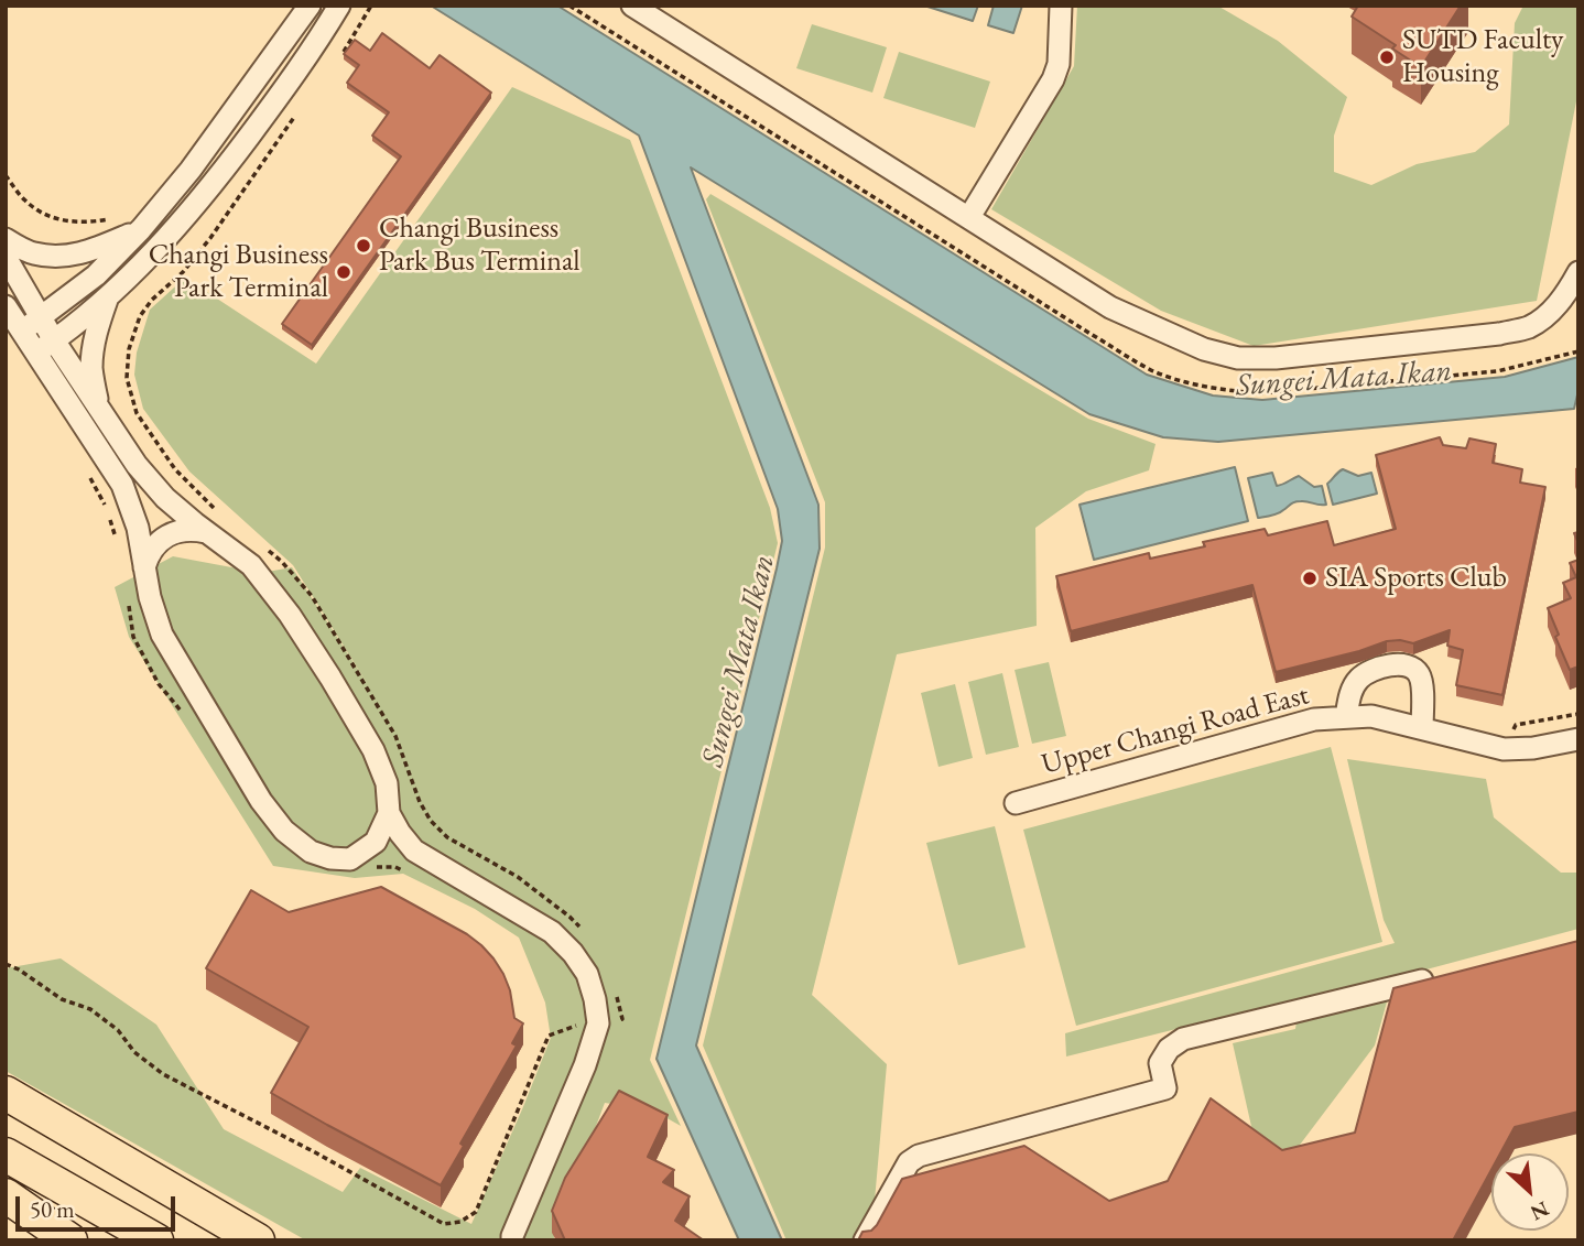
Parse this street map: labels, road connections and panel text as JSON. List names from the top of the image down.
{
  "streets": {
    "street": ["Upper Changi Road East"]
  },
  "water": ["Sungei Mata Ikan"],
  "places": [
    "SUTD Faculty Housing",
    "Changi Business Park Bus Terminal",
    "Changi Business Park Terminal",
    "SIA Sports Club"
  ],
  "scale_bar": "50 m",
  "north": "bottom right"
}
